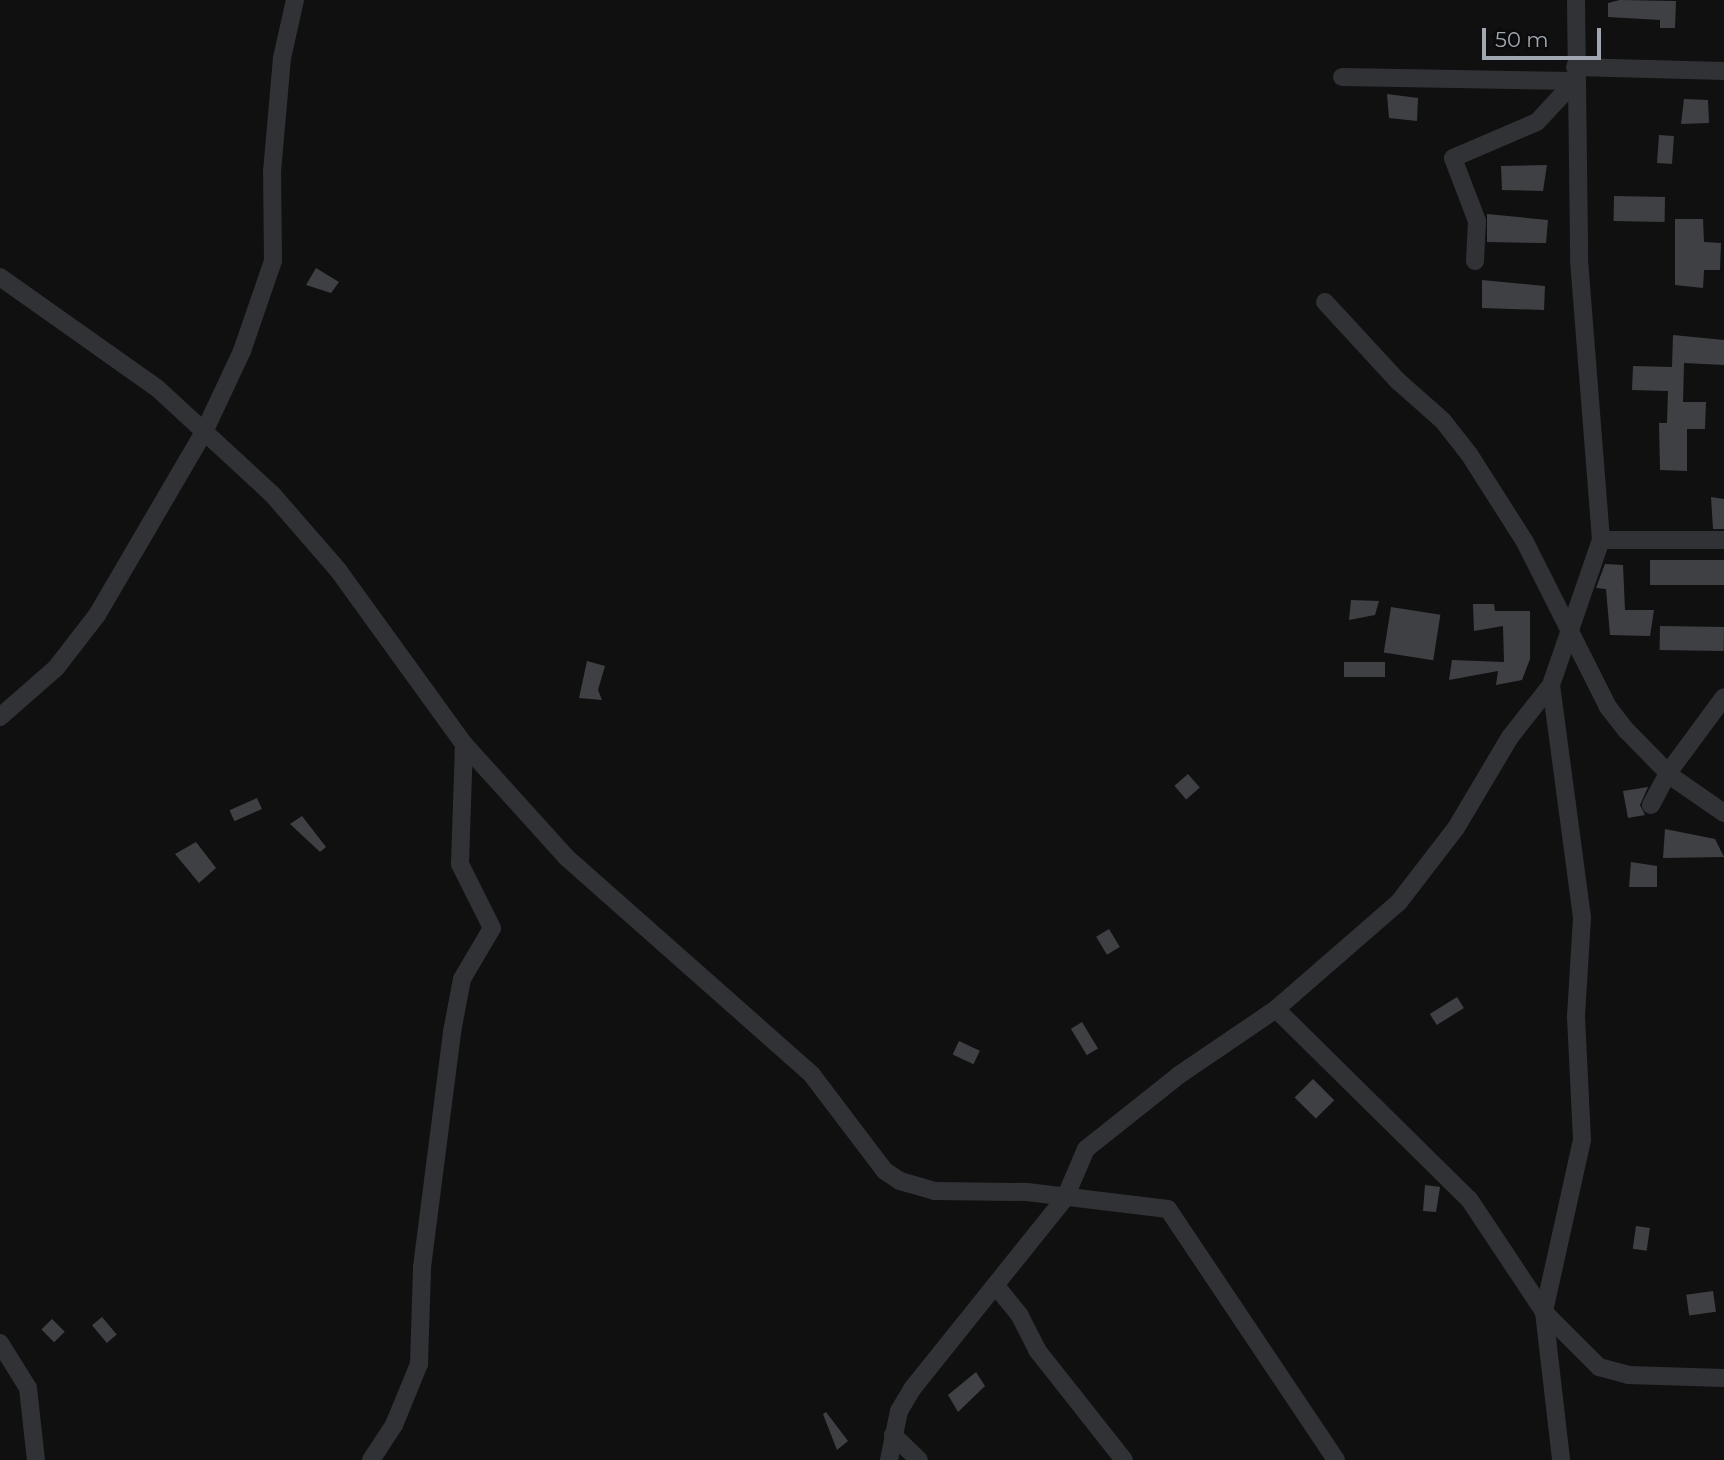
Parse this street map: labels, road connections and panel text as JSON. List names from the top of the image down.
{
  "scale_bar": "50 m"
}
